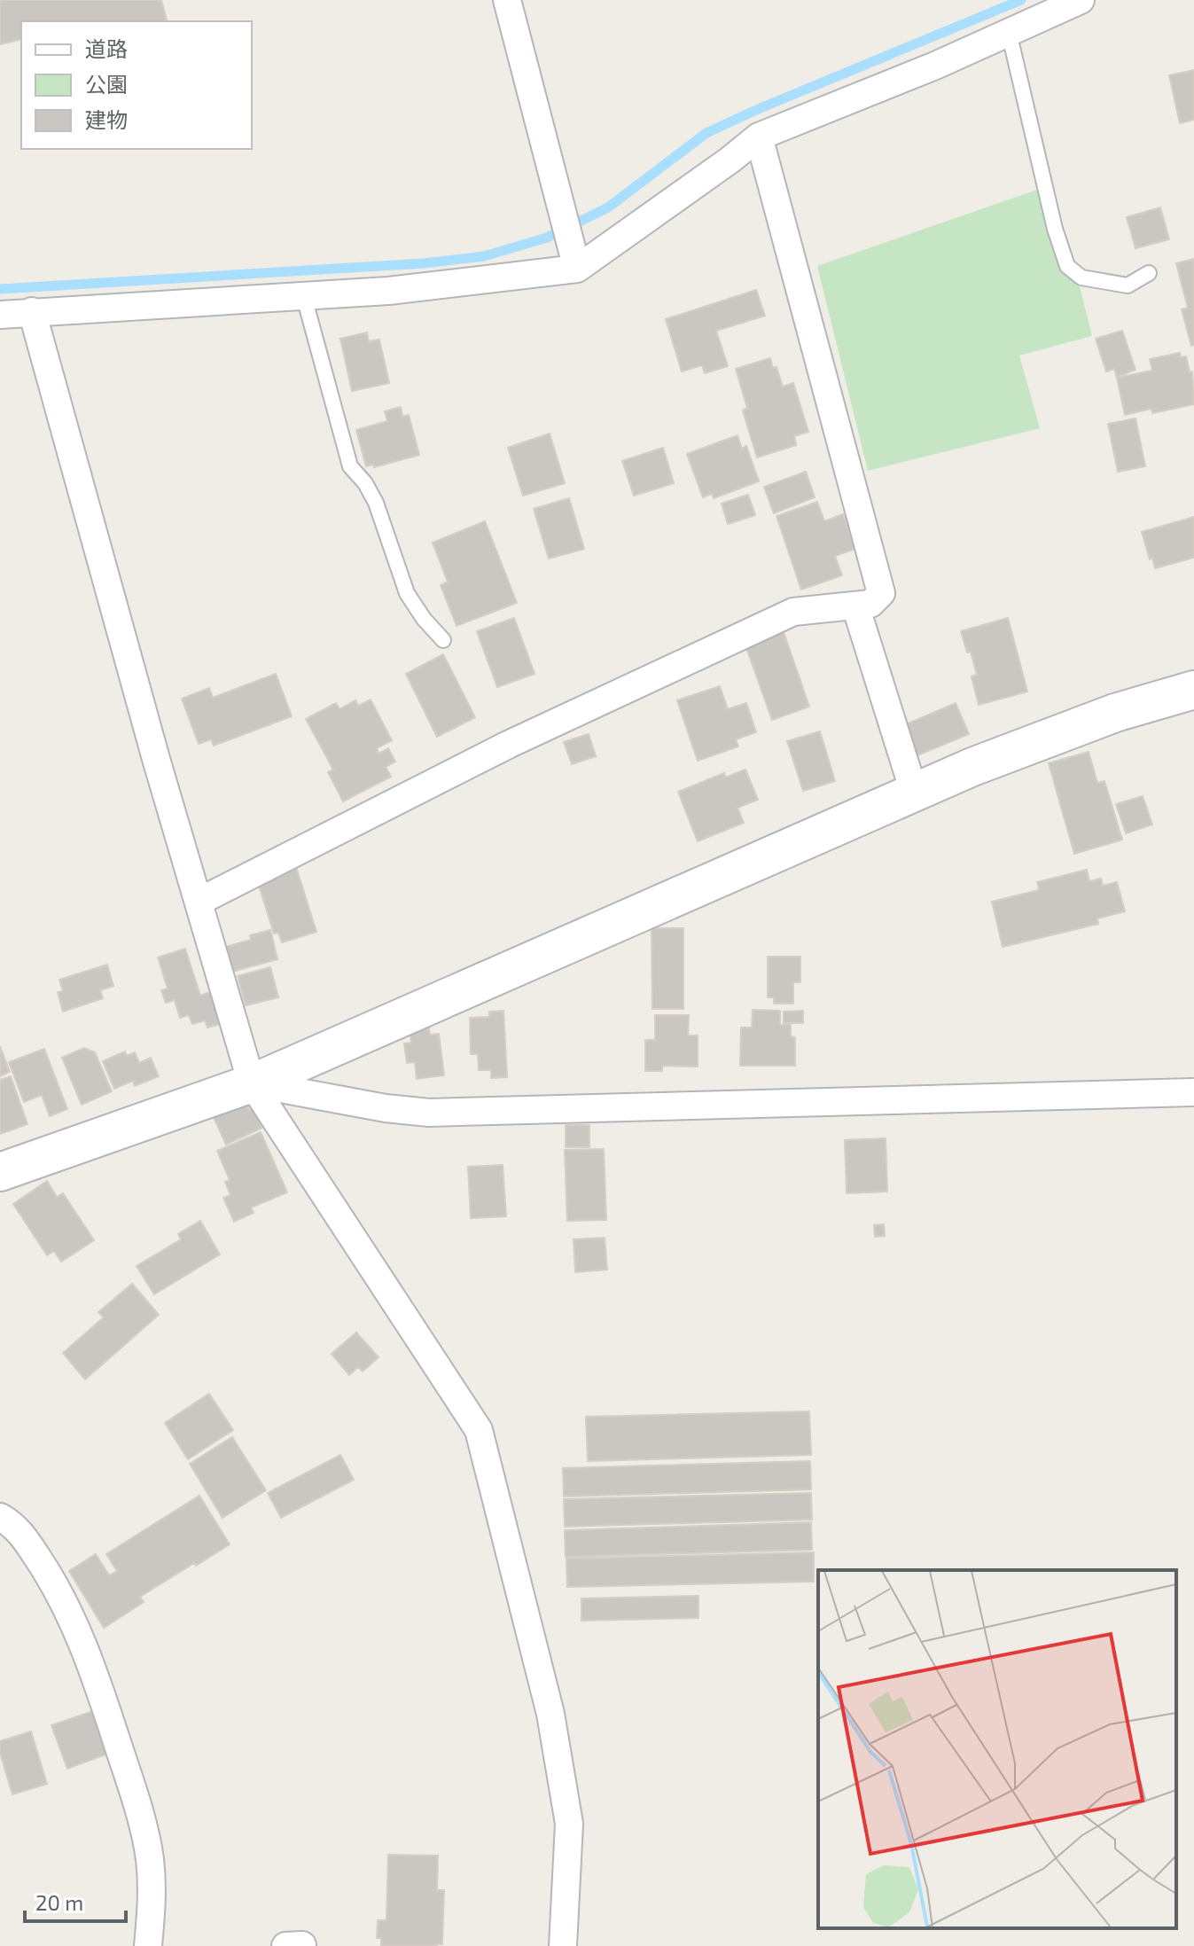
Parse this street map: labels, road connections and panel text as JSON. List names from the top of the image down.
{
  "legend": ["道路", "公園", "建物"],
  "scale_bar": "20 m"
}
